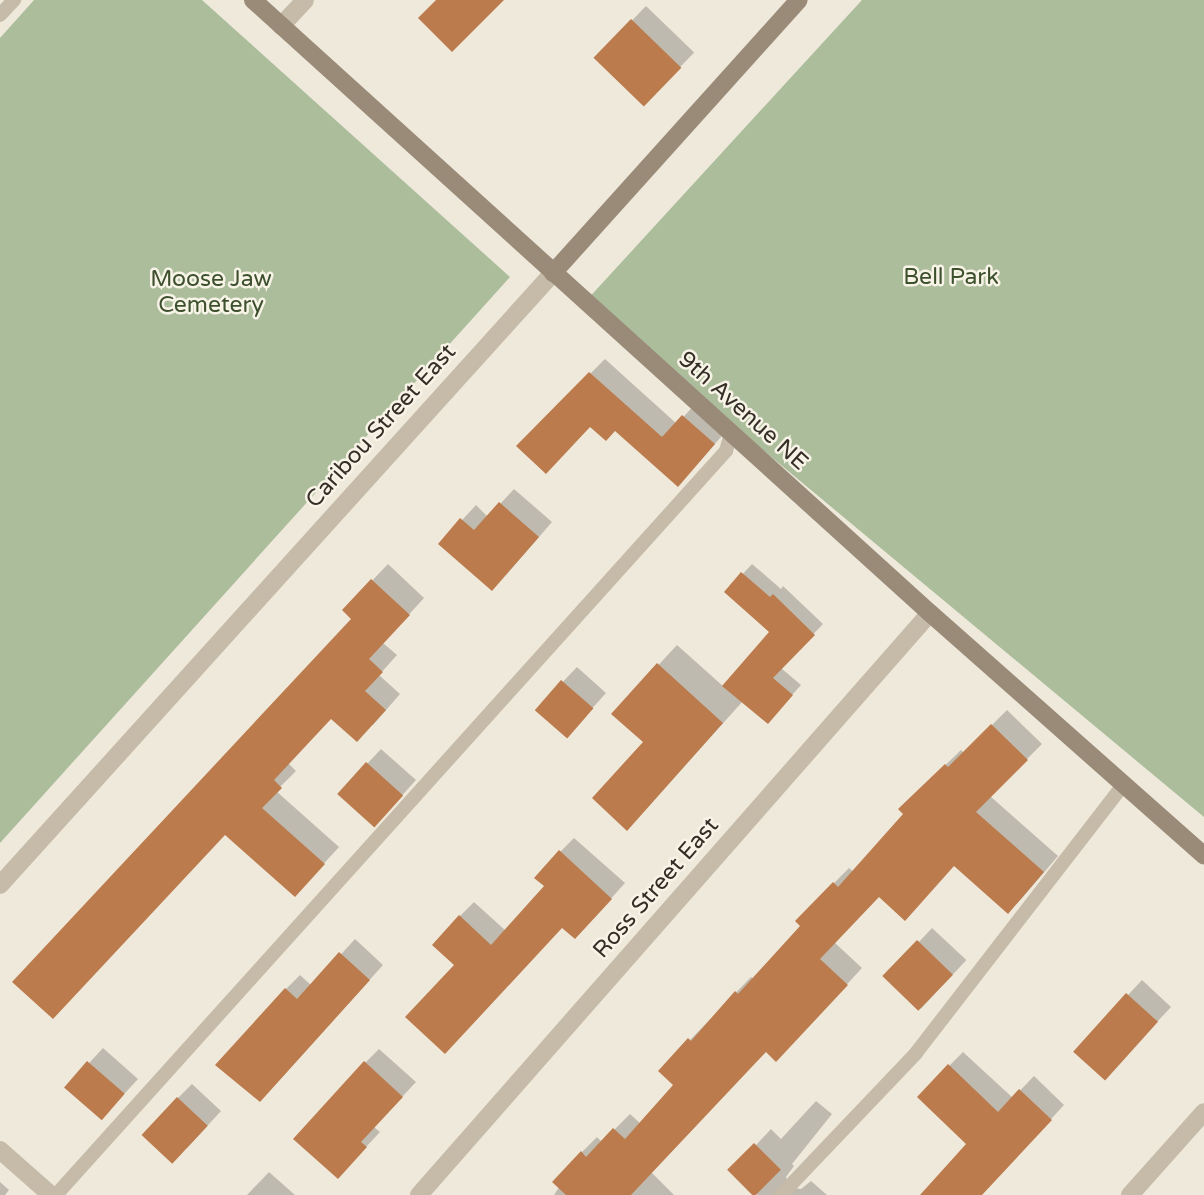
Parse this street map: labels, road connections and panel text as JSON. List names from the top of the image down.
{
  "streets": {
    "street": ["9th Avenue NE", "Caribou Street East", "Ross Street East"]
  },
  "crossings": [
    ["9th Avenue NE", "Caribou Street East"],
    ["9th Avenue NE", "Ross Street East"]
  ],
  "parks": ["Bell Park", "Moose Jaw Cemetery"]
}
